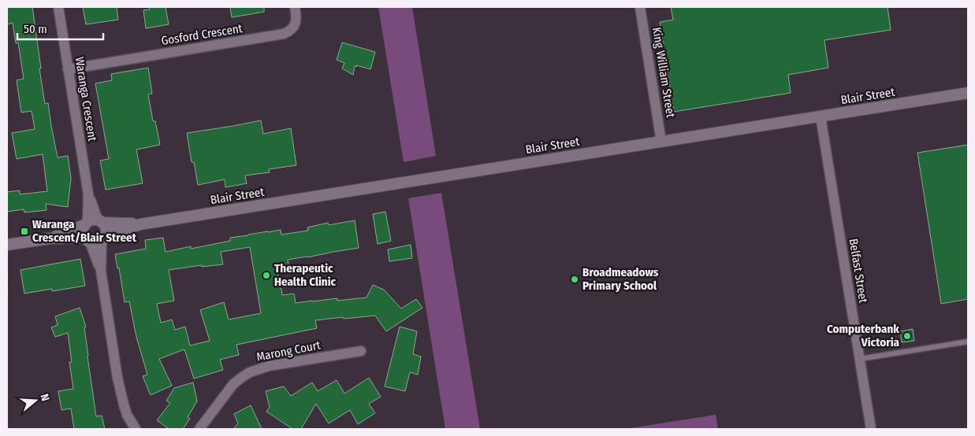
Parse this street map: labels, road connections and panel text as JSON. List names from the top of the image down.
{
  "streets": {
    "street": [
      "Gosford Crescent",
      "King William Street",
      "Blair Street",
      "Waranga Crescent",
      "Belfast Street",
      "Marong Court"
    ]
  },
  "crossings": [
    ["Gosford Crescent", "Waranga Crescent"],
    ["King William Street", "Blair Street"],
    ["Blair Street", "Waranga Crescent"],
    ["Blair Street", "Belfast Street"]
  ],
  "places": {
    "transit": ["Waranga Crescent/Blair Street"],
    "other": ["Therapeutic Health Clinic", "Broadmeadows Primary School", "Computerbank Victoria"]
  },
  "scale_bar": "50 m",
  "north": "right"
}
